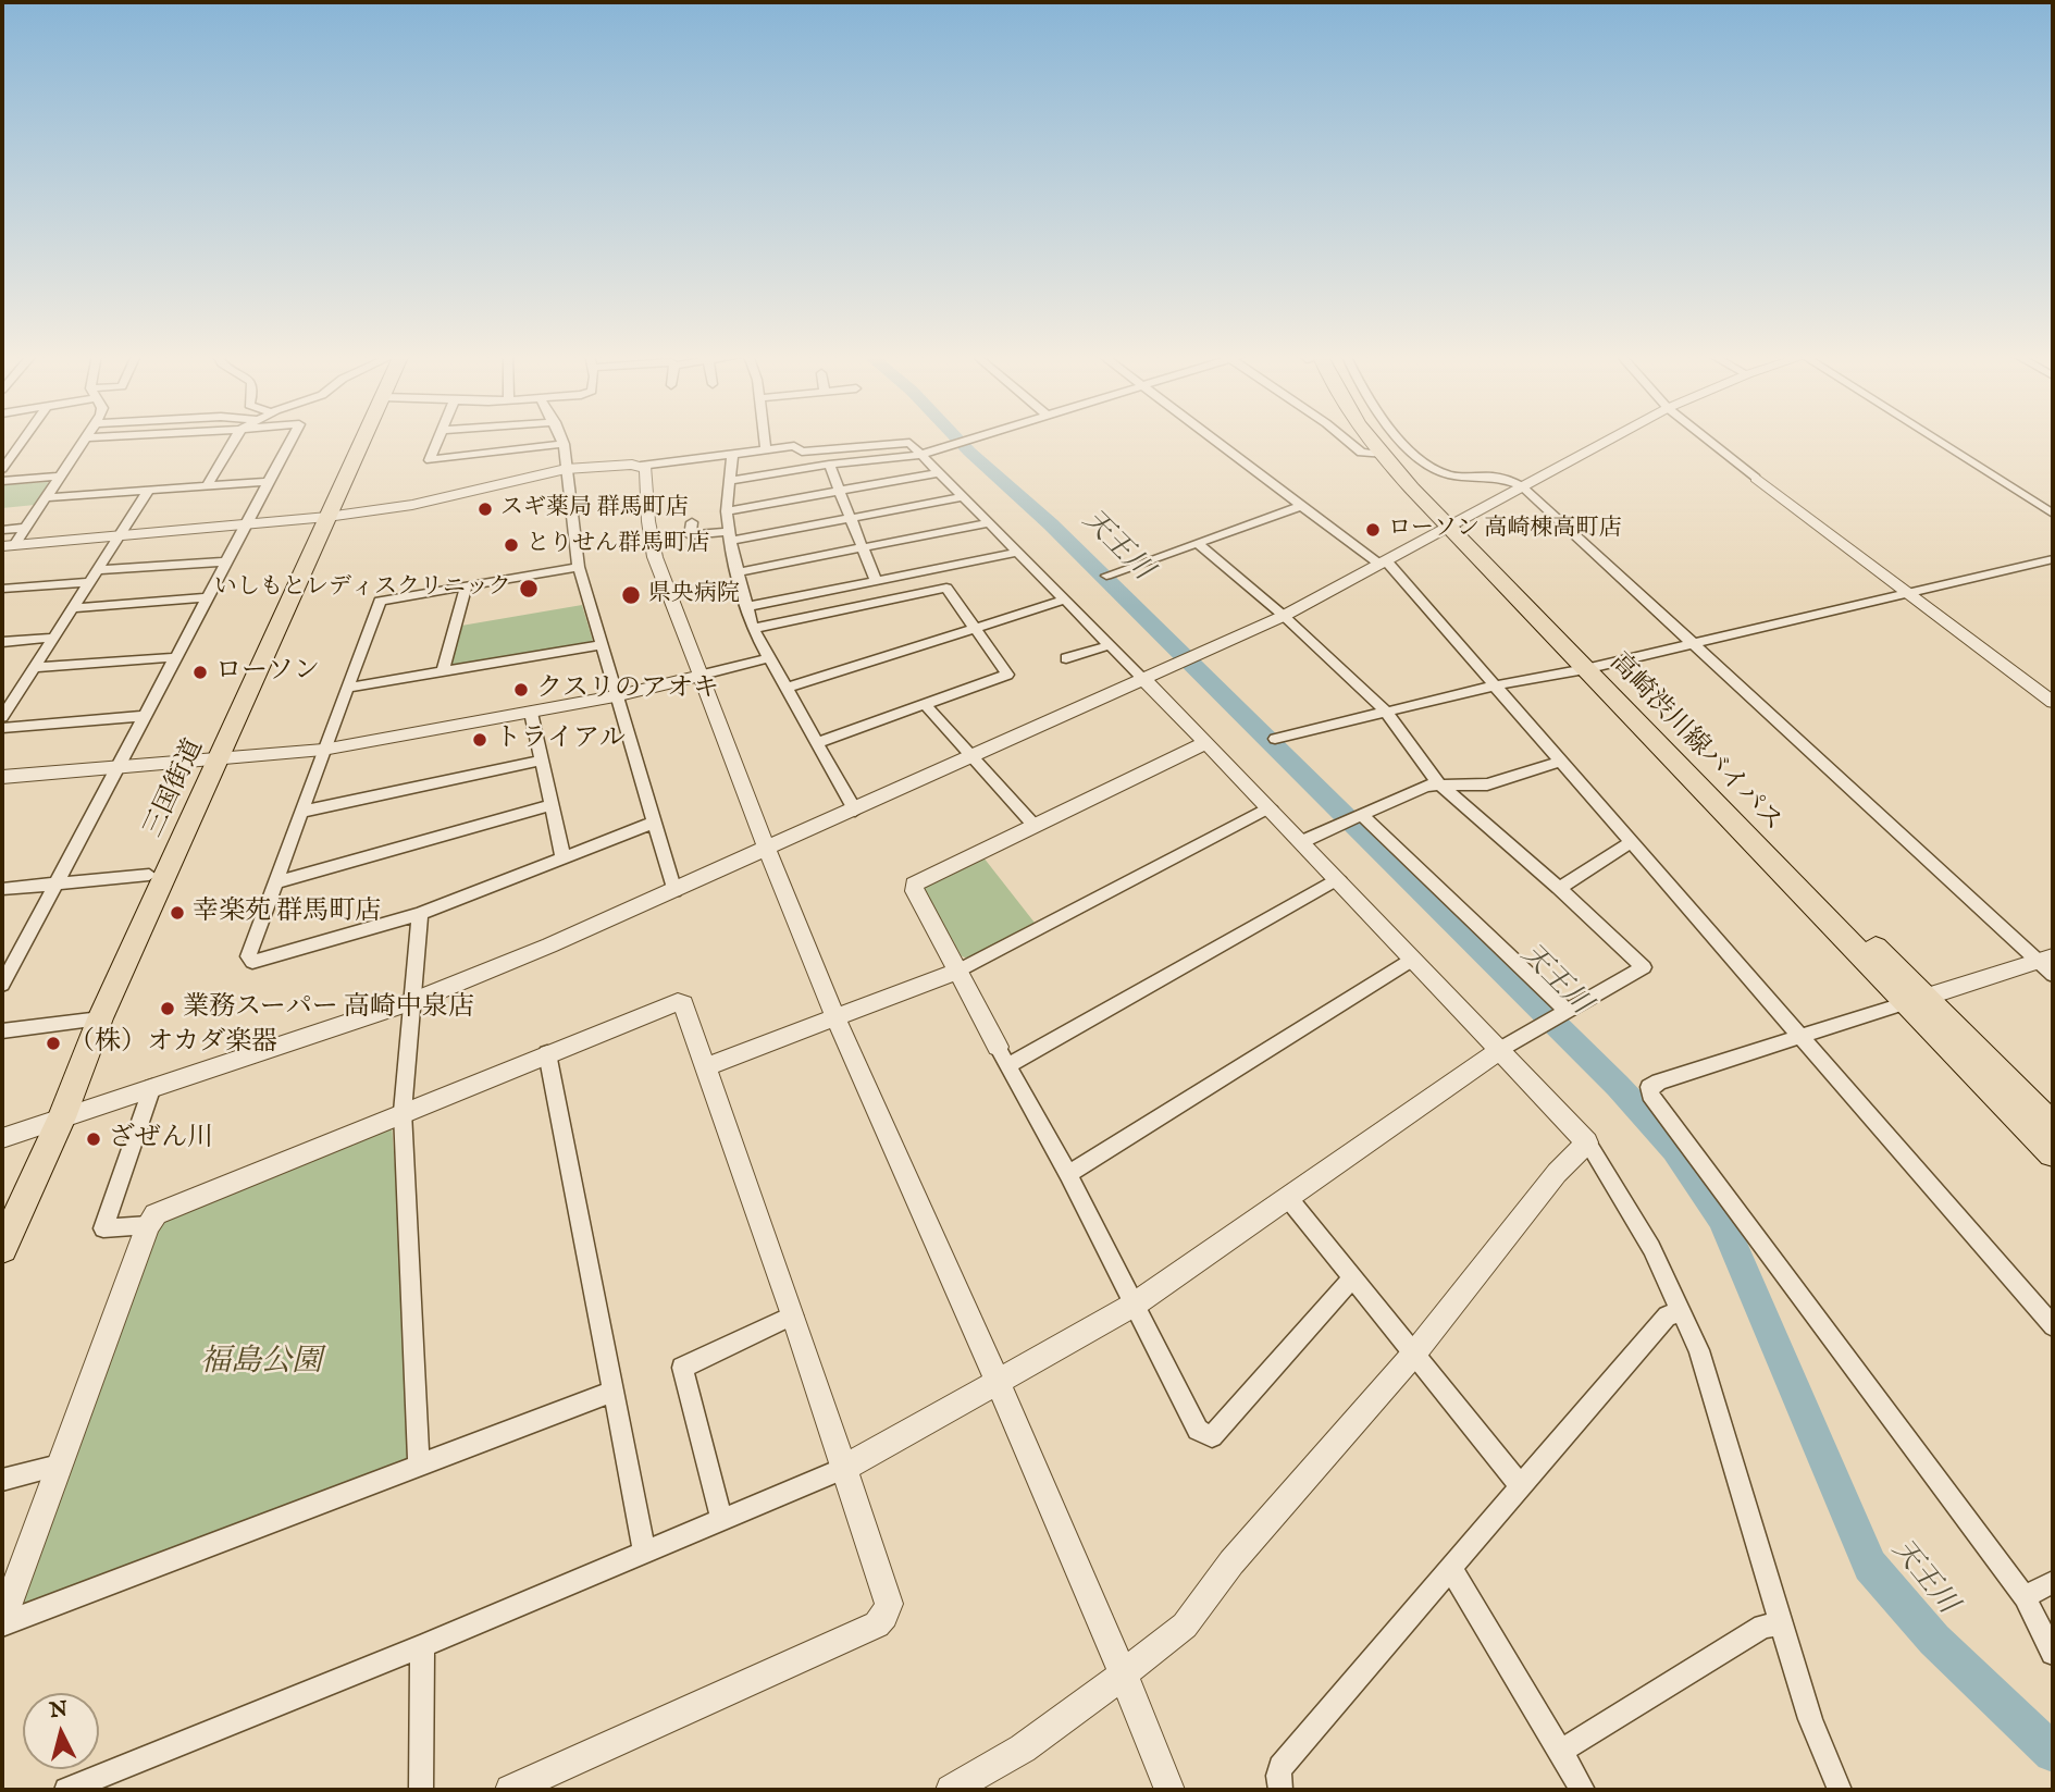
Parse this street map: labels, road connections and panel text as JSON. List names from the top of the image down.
{
  "streets": {
    "main road": ["高崎渋川線バイパス", "三国街道"]
  },
  "water": ["天王川"],
  "parks": ["福島公園"],
  "places": [
    "スギ薬局 群馬町店",
    "ローソン 高崎棟高町店",
    "とりせん群馬町店",
    "いしもとレディスクリニック",
    "県央病院",
    "ローソン",
    "クスリのアオキ",
    "トライアル",
    "幸楽苑 群馬町店",
    "業務スーパー 高崎中泉店",
    "（株）オカダ楽器",
    "ざぜん川"
  ],
  "north": "top"
}
